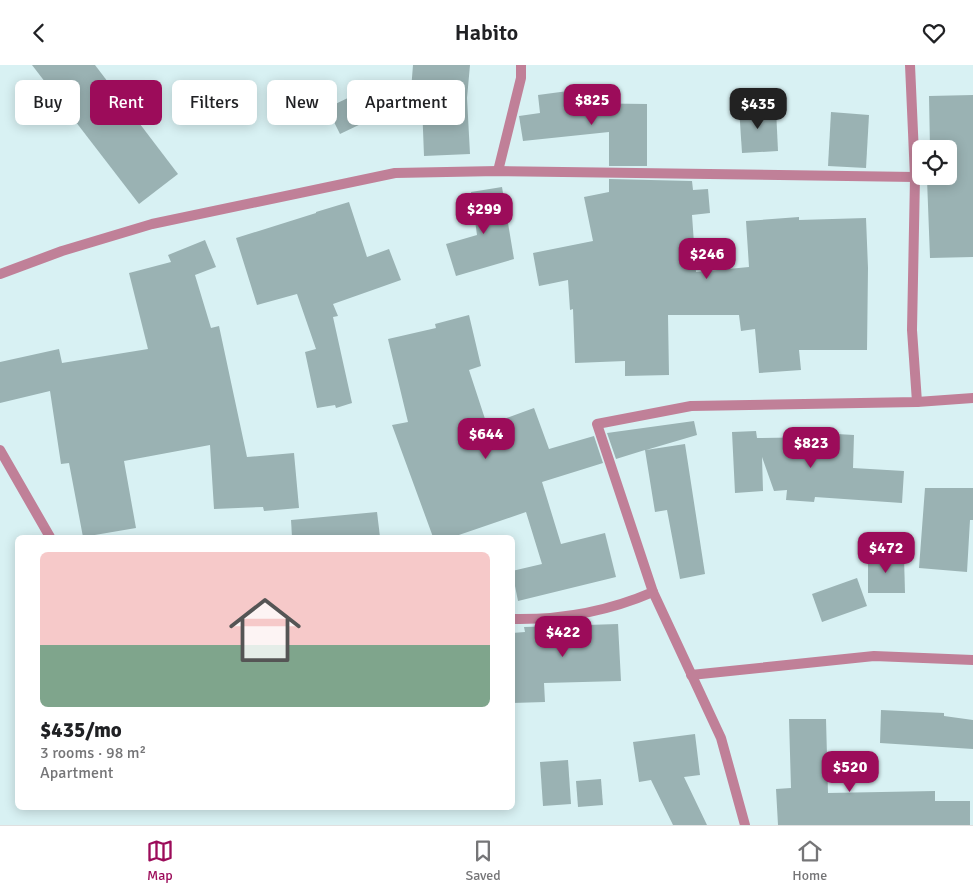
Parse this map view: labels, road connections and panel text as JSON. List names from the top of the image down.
{
  "page": {
    "header": "Habito",
    "chip": [
      "Buy",
      "Rent",
      "Filters",
      "New",
      "Apartment"
    ],
    "price": [
      "$825",
      "$435",
      "$299",
      "$246",
      "$644",
      "$823",
      "$472",
      "$422",
      "$520"
    ],
    "list": [
      {
        "name": "$435/mo",
        "note": "3 rooms · 98 m² · Apartment"
      }
    ],
    "tabs": ["Map", "Saved", "Home"]
  }
}
